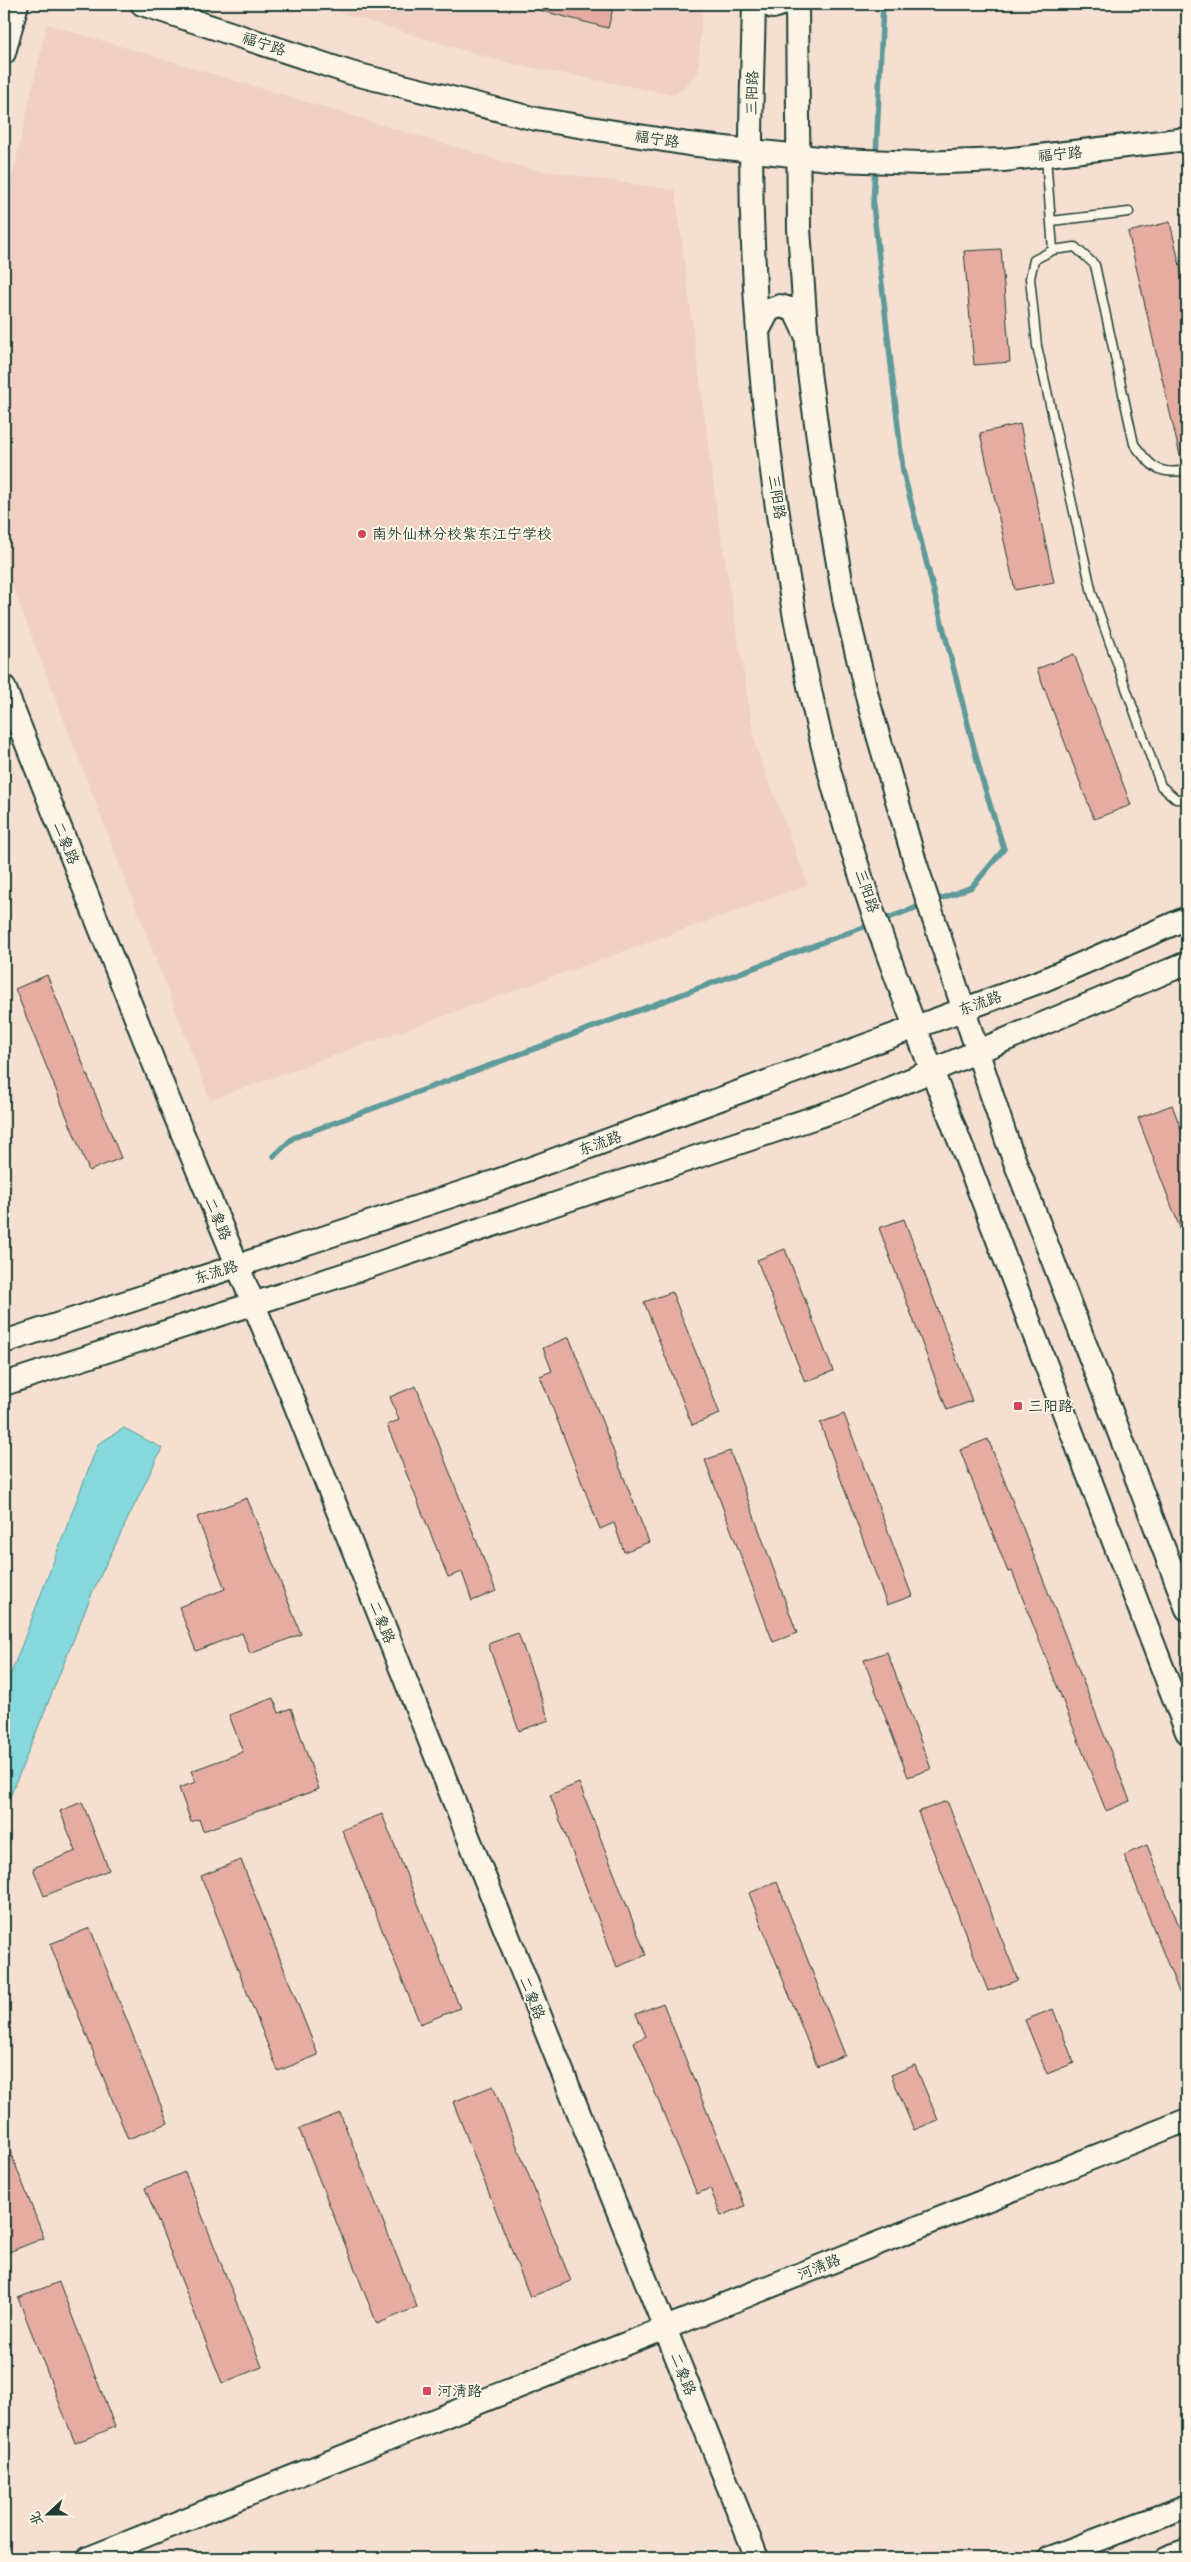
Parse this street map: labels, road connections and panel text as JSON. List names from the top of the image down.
{
  "streets": {
    "main road": [
      "福宁路",
      "三阳路",
      "二象路",
      "东流路",
      "河清路"
    ]
  },
  "crossings": [
    ["福宁路", "三阳路"],
    ["三阳路", "东流路"],
    ["二象路", "东流路"],
    ["二象路", "河清路"]
  ],
  "places": {
    "other": ["南外仙林分校紫东江宁学校"],
    "transit": ["三阳路", "河清路"]
  },
  "north": "left"
}
